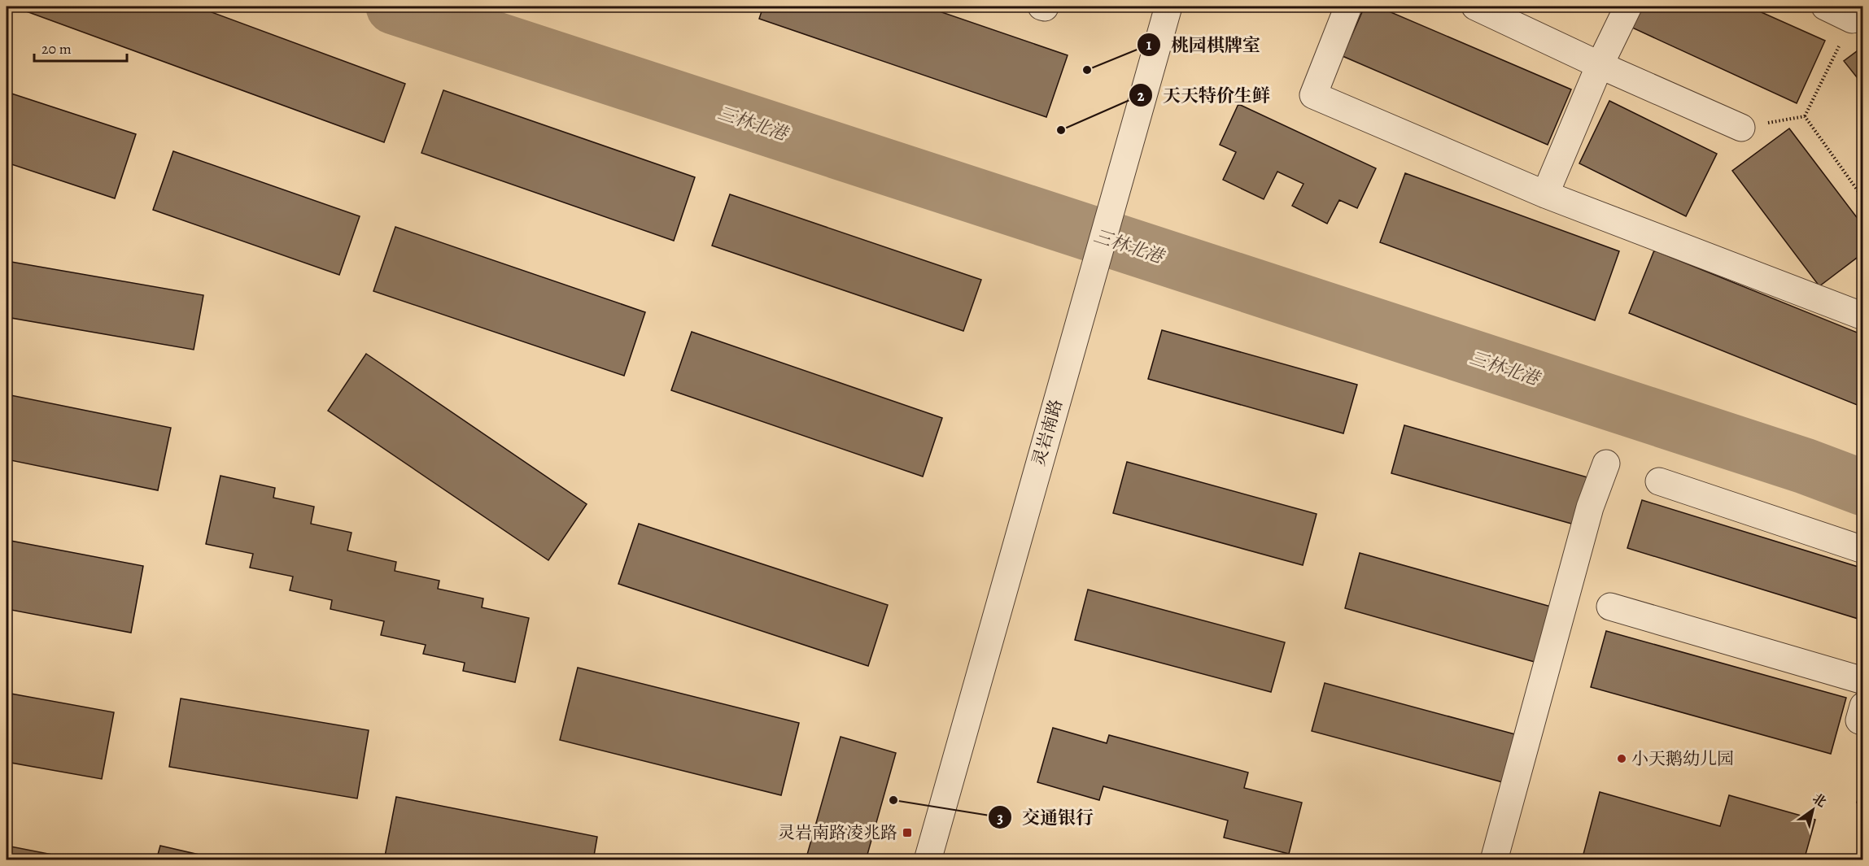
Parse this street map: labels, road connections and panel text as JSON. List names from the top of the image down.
{
  "streets": {
    "street": ["灵岩南路"]
  },
  "water": ["三林北港"],
  "places": {
    "other": [
      "桃园棋牌室",
      "天天特价生鲜",
      "小天鹅幼儿园",
      "交通银行"
    ],
    "transit": ["灵岩南路凌兆路"]
  },
  "scale_bar": "20 m",
  "north": "top right"
}
